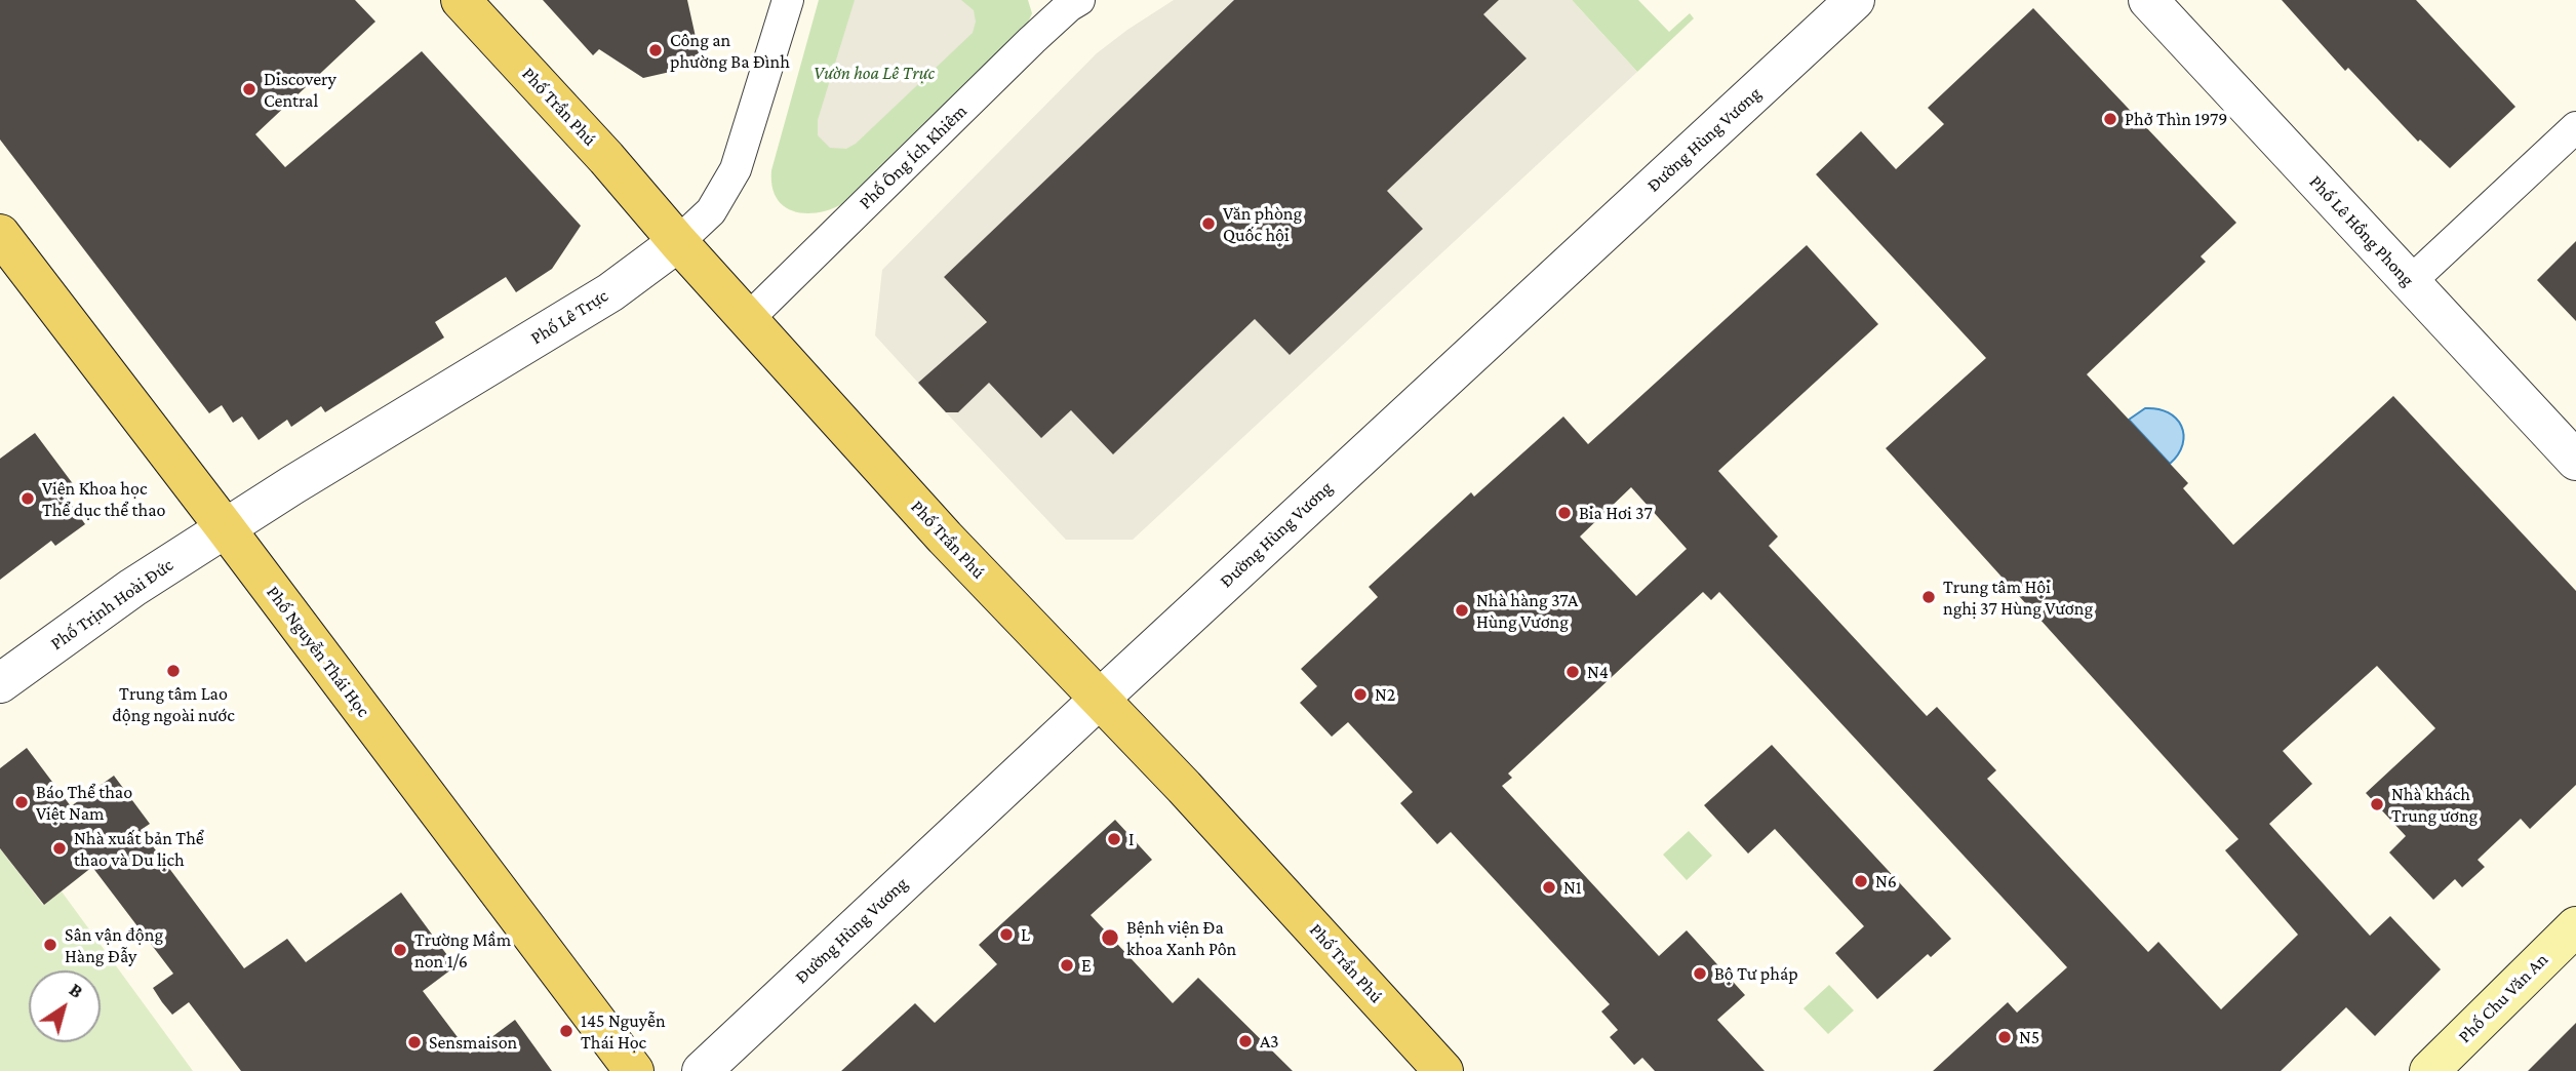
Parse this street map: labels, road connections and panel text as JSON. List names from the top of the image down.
{
  "streets": {
    "main road": ["Phố Trần Phú", "Phố Nguyễn Thái Học", "Phố Chu Văn An"],
    "street": [
      "Đường Hùng Vương",
      "Phố Ông Ích Khiêm",
      "Phố Lê Hồng Phong",
      "Phố Lê Trực",
      "Phố Trịnh Hoài Đức"
    ]
  },
  "crossings": [
    ["Phố Trần Phú", "Đường Hùng Vương"],
    ["Phố Trần Phú", "Phố Ông Ích Khiêm"],
    ["Phố Trần Phú", "Phố Lê Trực"],
    ["Phố Lê Trực", "Phố Trịnh Hoài Đức"],
    ["Phố Lê Trực", "Phố Nguyễn Thái Học"],
    ["Phố Trịnh Hoài Đức", "Phố Nguyễn Thái Học"]
  ],
  "parks": ["Vườn hoa Lê Trực"],
  "places": [
    "Công an phường Ba Đình",
    "Discovery Central",
    "Phở Thìn 1979",
    "Văn phòng Quốc hội",
    "Viện Khoa học Thể dục thể thao",
    "Bia Hơi 37",
    "Trung tâm Hội nghị 37 Hùng Vương",
    "Nhà hàng 37A Hùng Vương",
    "Trung tâm Lao động ngoài nước",
    "N4",
    "N2",
    "Báo Thể thao Việt Nam",
    "Nhà khách Trung ương",
    "I",
    "Nhà xuất bản Thể thao và Du lịch",
    "N6",
    "N1",
    "L",
    "Bệnh viện Đa khoa Xanh Pôn",
    "Sân vận động Hàng Đẫy",
    "Trường Mầm non 1/6",
    "E",
    "Bộ Tư pháp",
    "145 Nguyễn Thái Học",
    "N5",
    "A3",
    "Sensmaison"
  ],
  "north": "top right"
}
